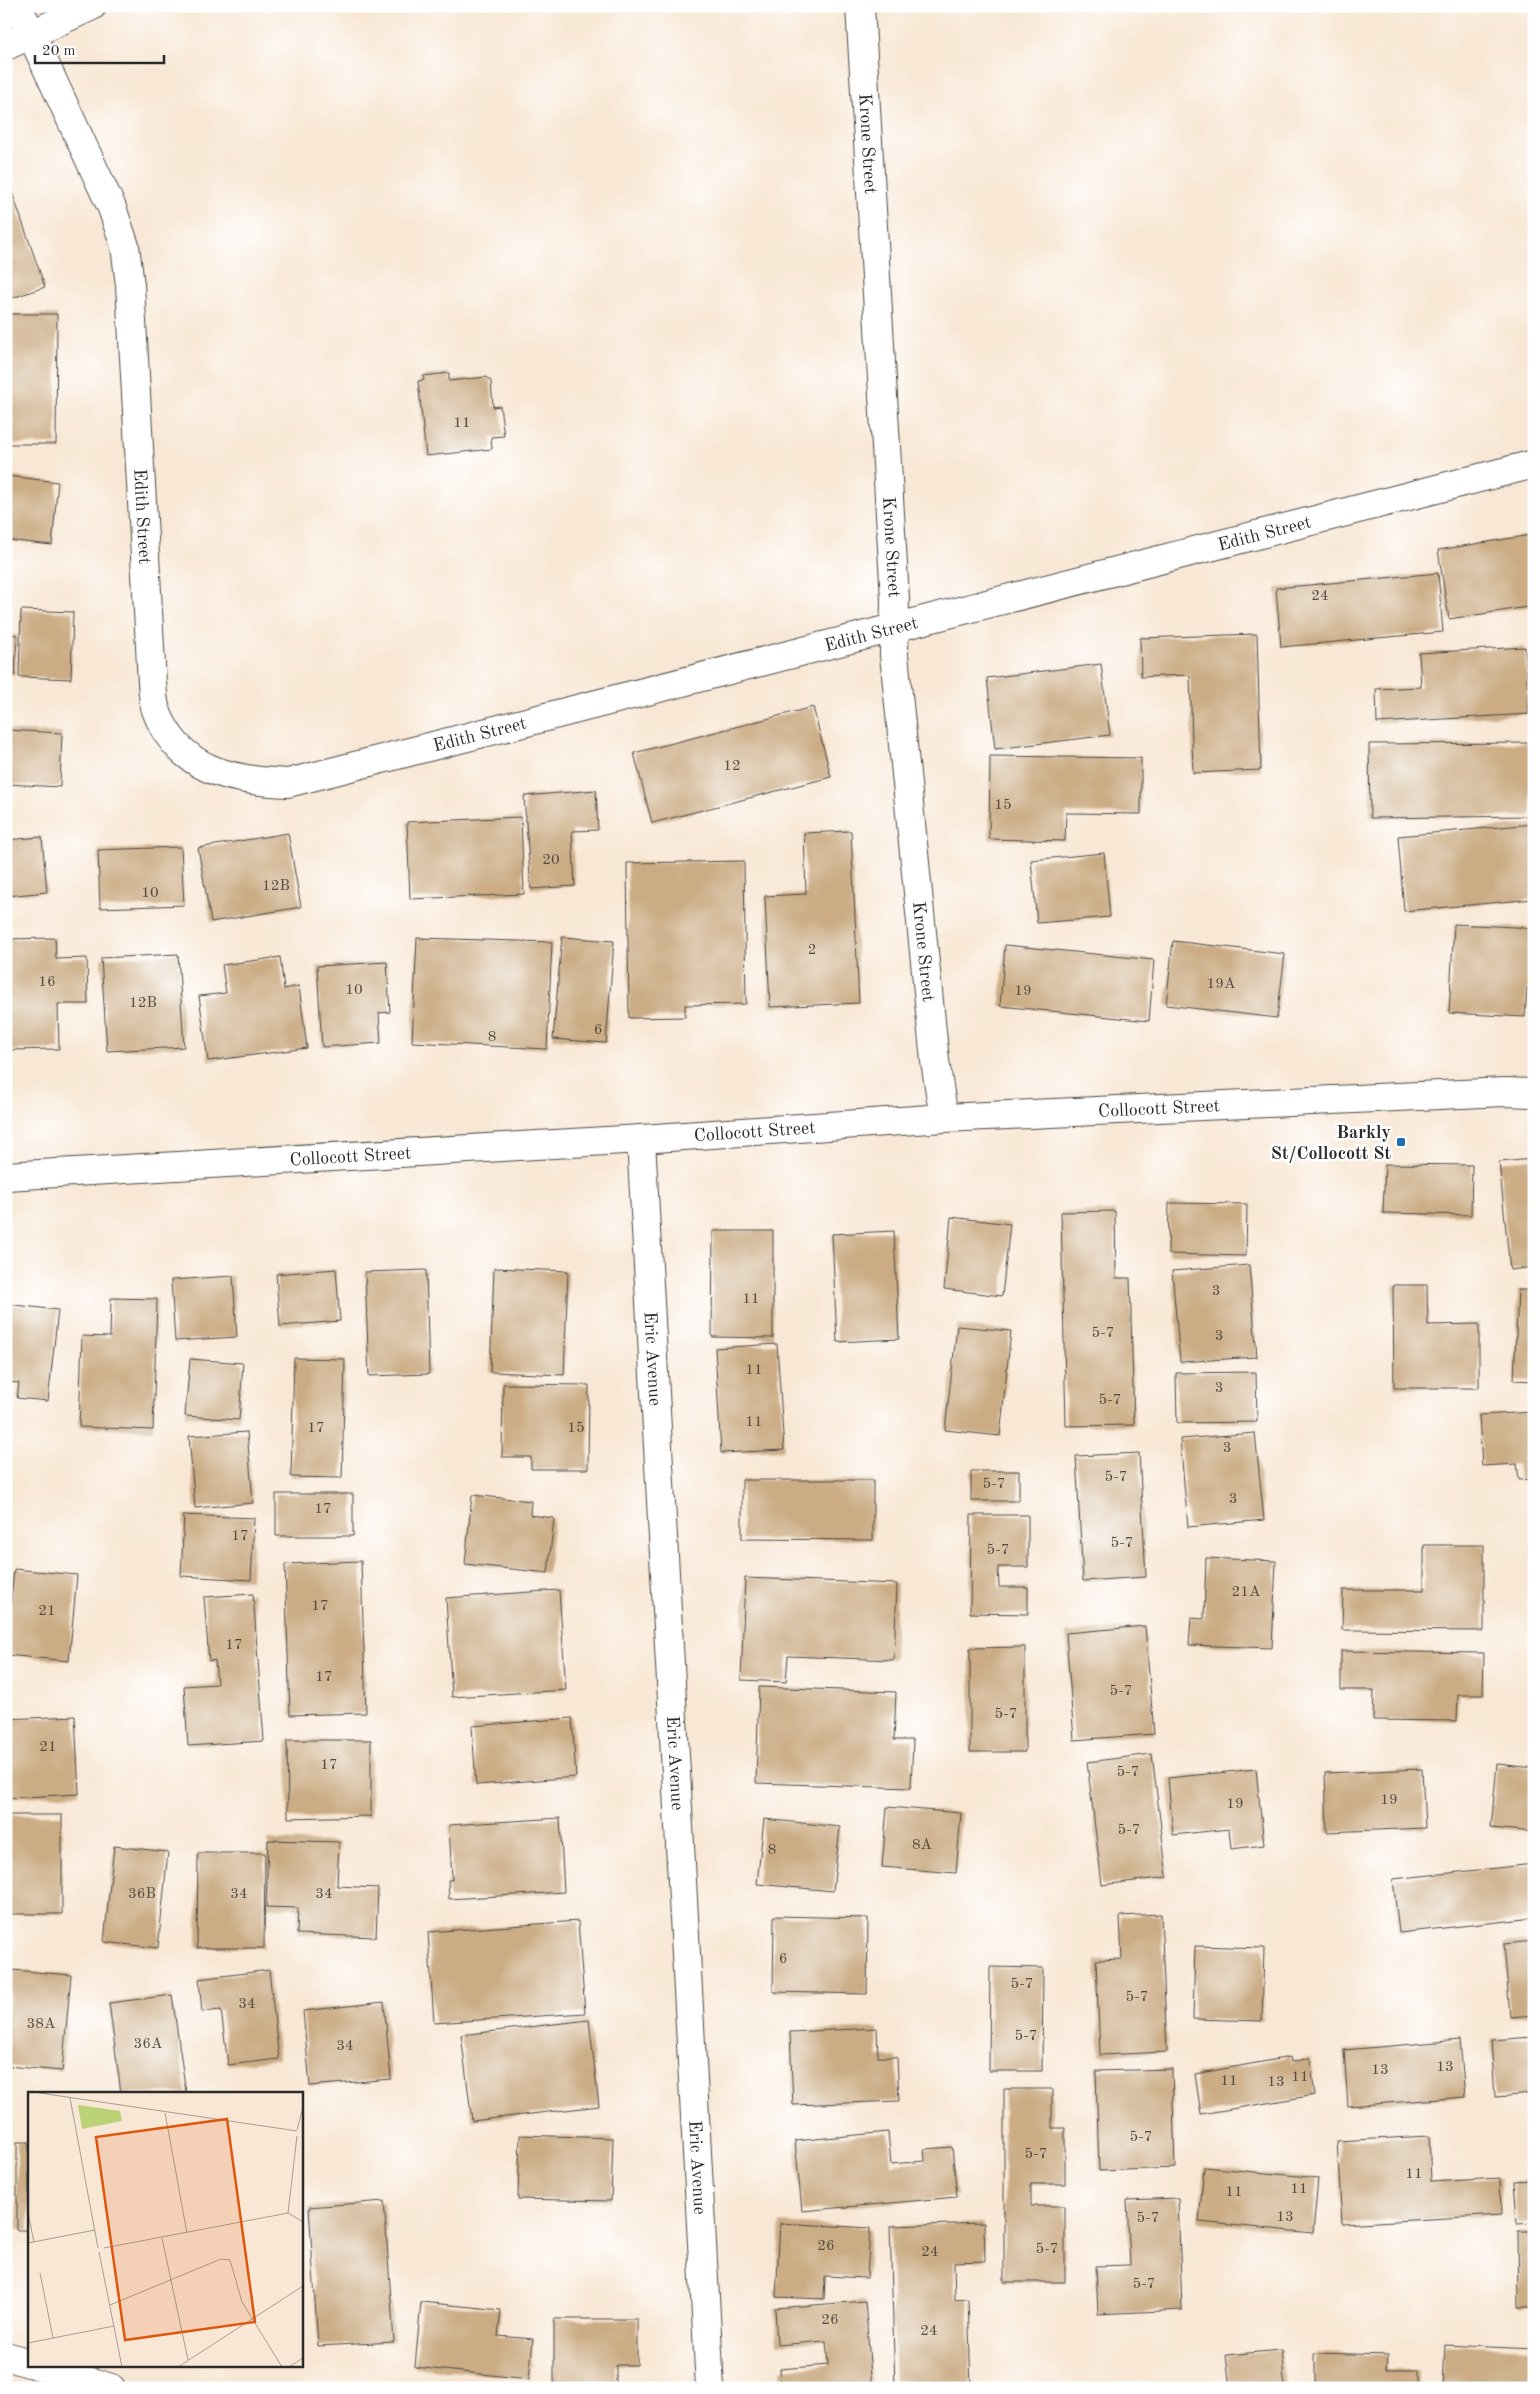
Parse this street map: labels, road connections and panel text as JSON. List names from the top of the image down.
{
  "streets": {
    "street": [
      "Krone Street",
      "Edith Street",
      "Collocott Street",
      "Eric Avenue"
    ]
  },
  "crossings": [
    ["Krone Street", "Edith Street"],
    ["Krone Street", "Collocott Street"],
    ["Collocott Street", "Eric Avenue"]
  ],
  "places": {
    "transit": ["Barkly St/Collocott St"]
  },
  "house_numbers": [
    "11",
    "24",
    "12",
    "15",
    "20",
    "12B",
    "10",
    "2",
    "16",
    "19A",
    "10",
    "19",
    "12B",
    "6",
    "8",
    "3",
    "11",
    "5-7",
    "3",
    "11",
    "3",
    "5-7",
    "11",
    "17",
    "15",
    "3",
    "5-7",
    "5-7",
    "3",
    "17",
    "17",
    "5-7",
    "5-7",
    "21A",
    "17",
    "21",
    "17",
    "17",
    "5-7",
    "5-7",
    "21",
    "17",
    "5-7",
    "19",
    "19",
    "5-7",
    "8A",
    "8",
    "36B",
    "34",
    "34",
    "6",
    "5-7",
    "5-7",
    "34",
    "38A",
    "5-7",
    "36A",
    "34",
    "13",
    "13",
    "11",
    "11",
    "13",
    "5-7",
    "5-7",
    "11",
    "11",
    "11",
    "13",
    "5-7",
    "26",
    "5-7",
    "24",
    "5-7",
    "26",
    "24"
  ],
  "scale_bar": "20 m"
}
